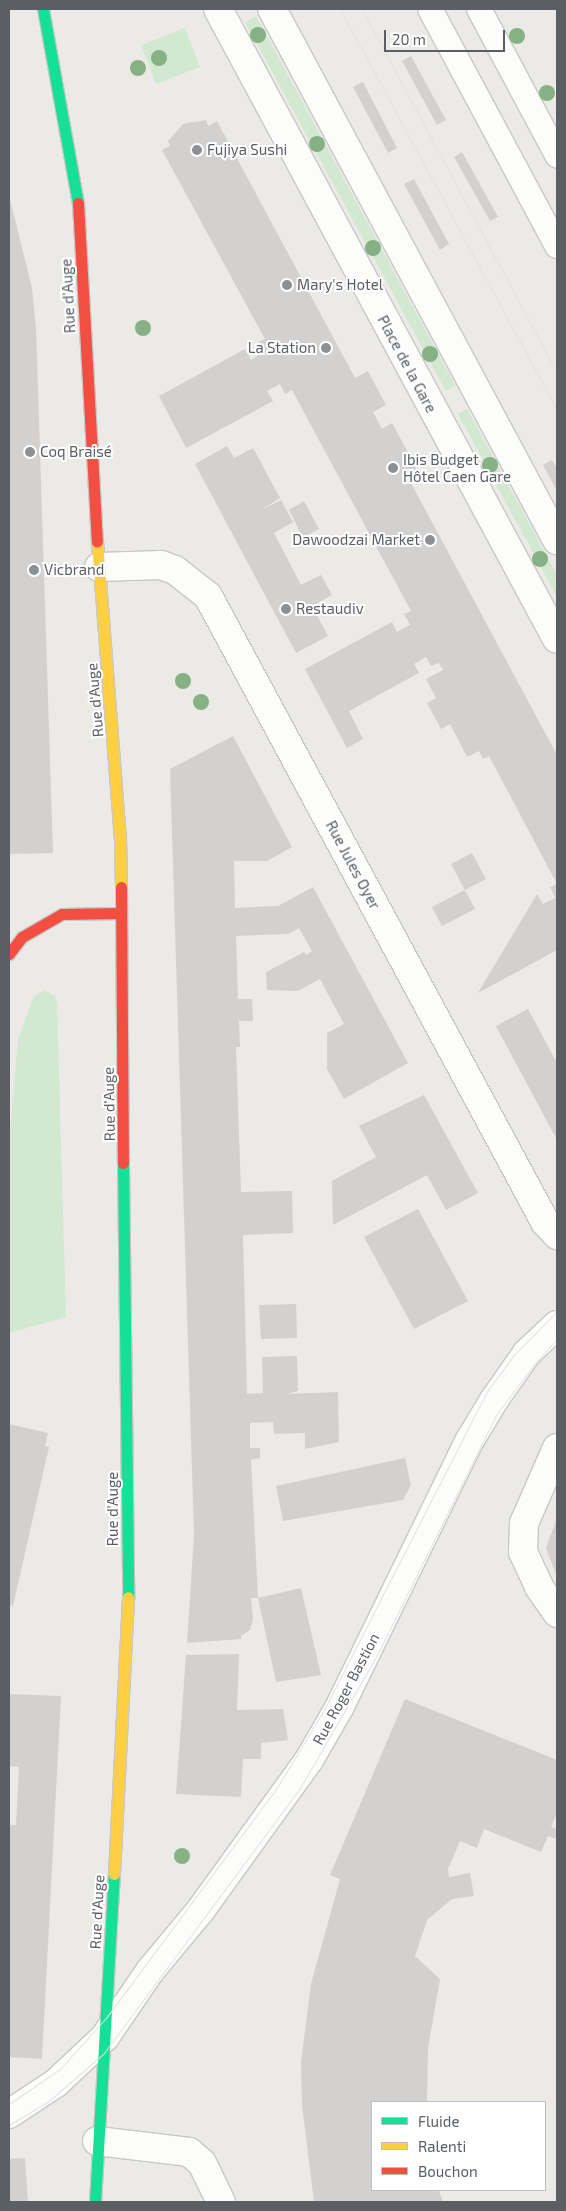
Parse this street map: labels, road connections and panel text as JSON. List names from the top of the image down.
{
  "streets": {
    "main road": ["Rue d'Auge"],
    "street": ["Place de la Gare", "Rue Jules Oyer", "Rue Roger Bastion"]
  },
  "crossings": [
    ["Rue d'Auge", "Rue Jules Oyer"],
    ["Rue d'Auge", "Rue Roger Bastion"]
  ],
  "places": [
    "Fujiya Sushi",
    "Mary's Hotel",
    "La Station",
    "Coq Braisé",
    "Ibis Budget Hôtel Caen Gare",
    "Dawoodzai Market",
    "Vicbrand",
    "Restaudiv"
  ],
  "legend": ["Fluide", "Ralenti", "Bouchon"],
  "scale_bar": "20 m"
}
